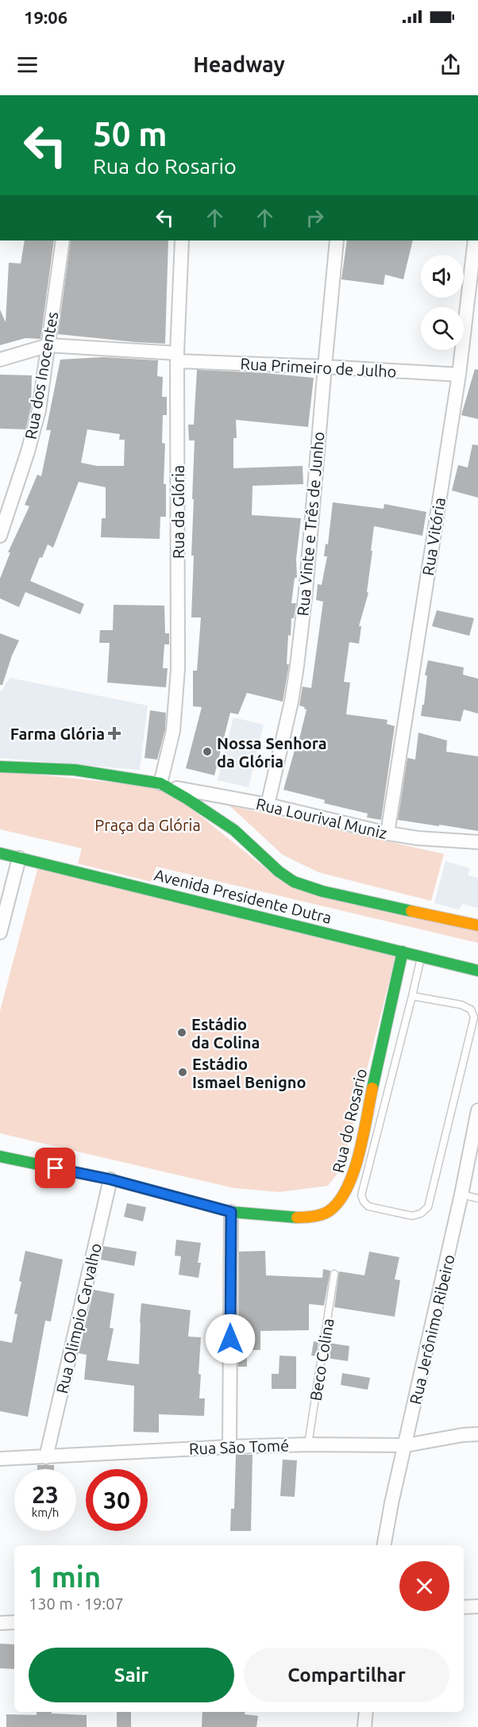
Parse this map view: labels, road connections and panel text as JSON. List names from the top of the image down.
{
  "streets": {
    "street": [
      "Rua Primeiro de Julho",
      "Rua dos Inocentes",
      "Rua da Glória",
      "Rua Vinte e Três de Junho",
      "Rua Vitória",
      "Rua Lourival Muniz",
      "Avenida Presidente Dutra",
      "Rua do Rosario",
      "Rua Olimpio Carvalho",
      "Rua Jerônimo Ribeiro",
      "Rua São Tomé"
    ],
    "lane": ["Beco Colina"]
  },
  "crossings": [
    ["Rua Primeiro de Julho", "Rua dos Inocentes"],
    ["Rua Primeiro de Julho", "Rua da Glória"],
    ["Rua Primeiro de Julho", "Rua Vinte e Três de Junho"],
    ["Rua Primeiro de Julho", "Rua Vitória"],
    ["Rua da Glória", "Rua Lourival Muniz"],
    ["Rua da Glória", "Avenida Presidente Dutra"],
    ["Rua Vinte e Três de Junho", "Rua Lourival Muniz"],
    ["Rua Vitória", "Rua Lourival Muniz"],
    ["Rua Lourival Muniz", "Avenida Presidente Dutra"],
    ["Avenida Presidente Dutra", "Rua do Rosario"],
    ["Rua do Rosario", "Rua Olimpio Carvalho"],
    ["Rua Olimpio Carvalho", "Rua São Tomé"],
    ["Rua Jerônimo Ribeiro", "Rua São Tomé"],
    ["Beco Colina", "Rua São Tomé"]
  ],
  "parks": ["Praça da Glória"],
  "places": {
    "health": ["Farma Glória"],
    "other": ["Nossa Senhora da Glória", "Estádio da Colina", "Estádio Ismael Benigno"]
  },
  "page": {
    "status": "19:06",
    "header": "Headway",
    "turn": ["50 m", "Rua do Rosario"],
    "speed": "23 km/h",
    "limit": "30",
    "heading": ["1 min", "130 m · 19:07"],
    "buttons": ["Sair", "Compartilhar"]
  }
}
